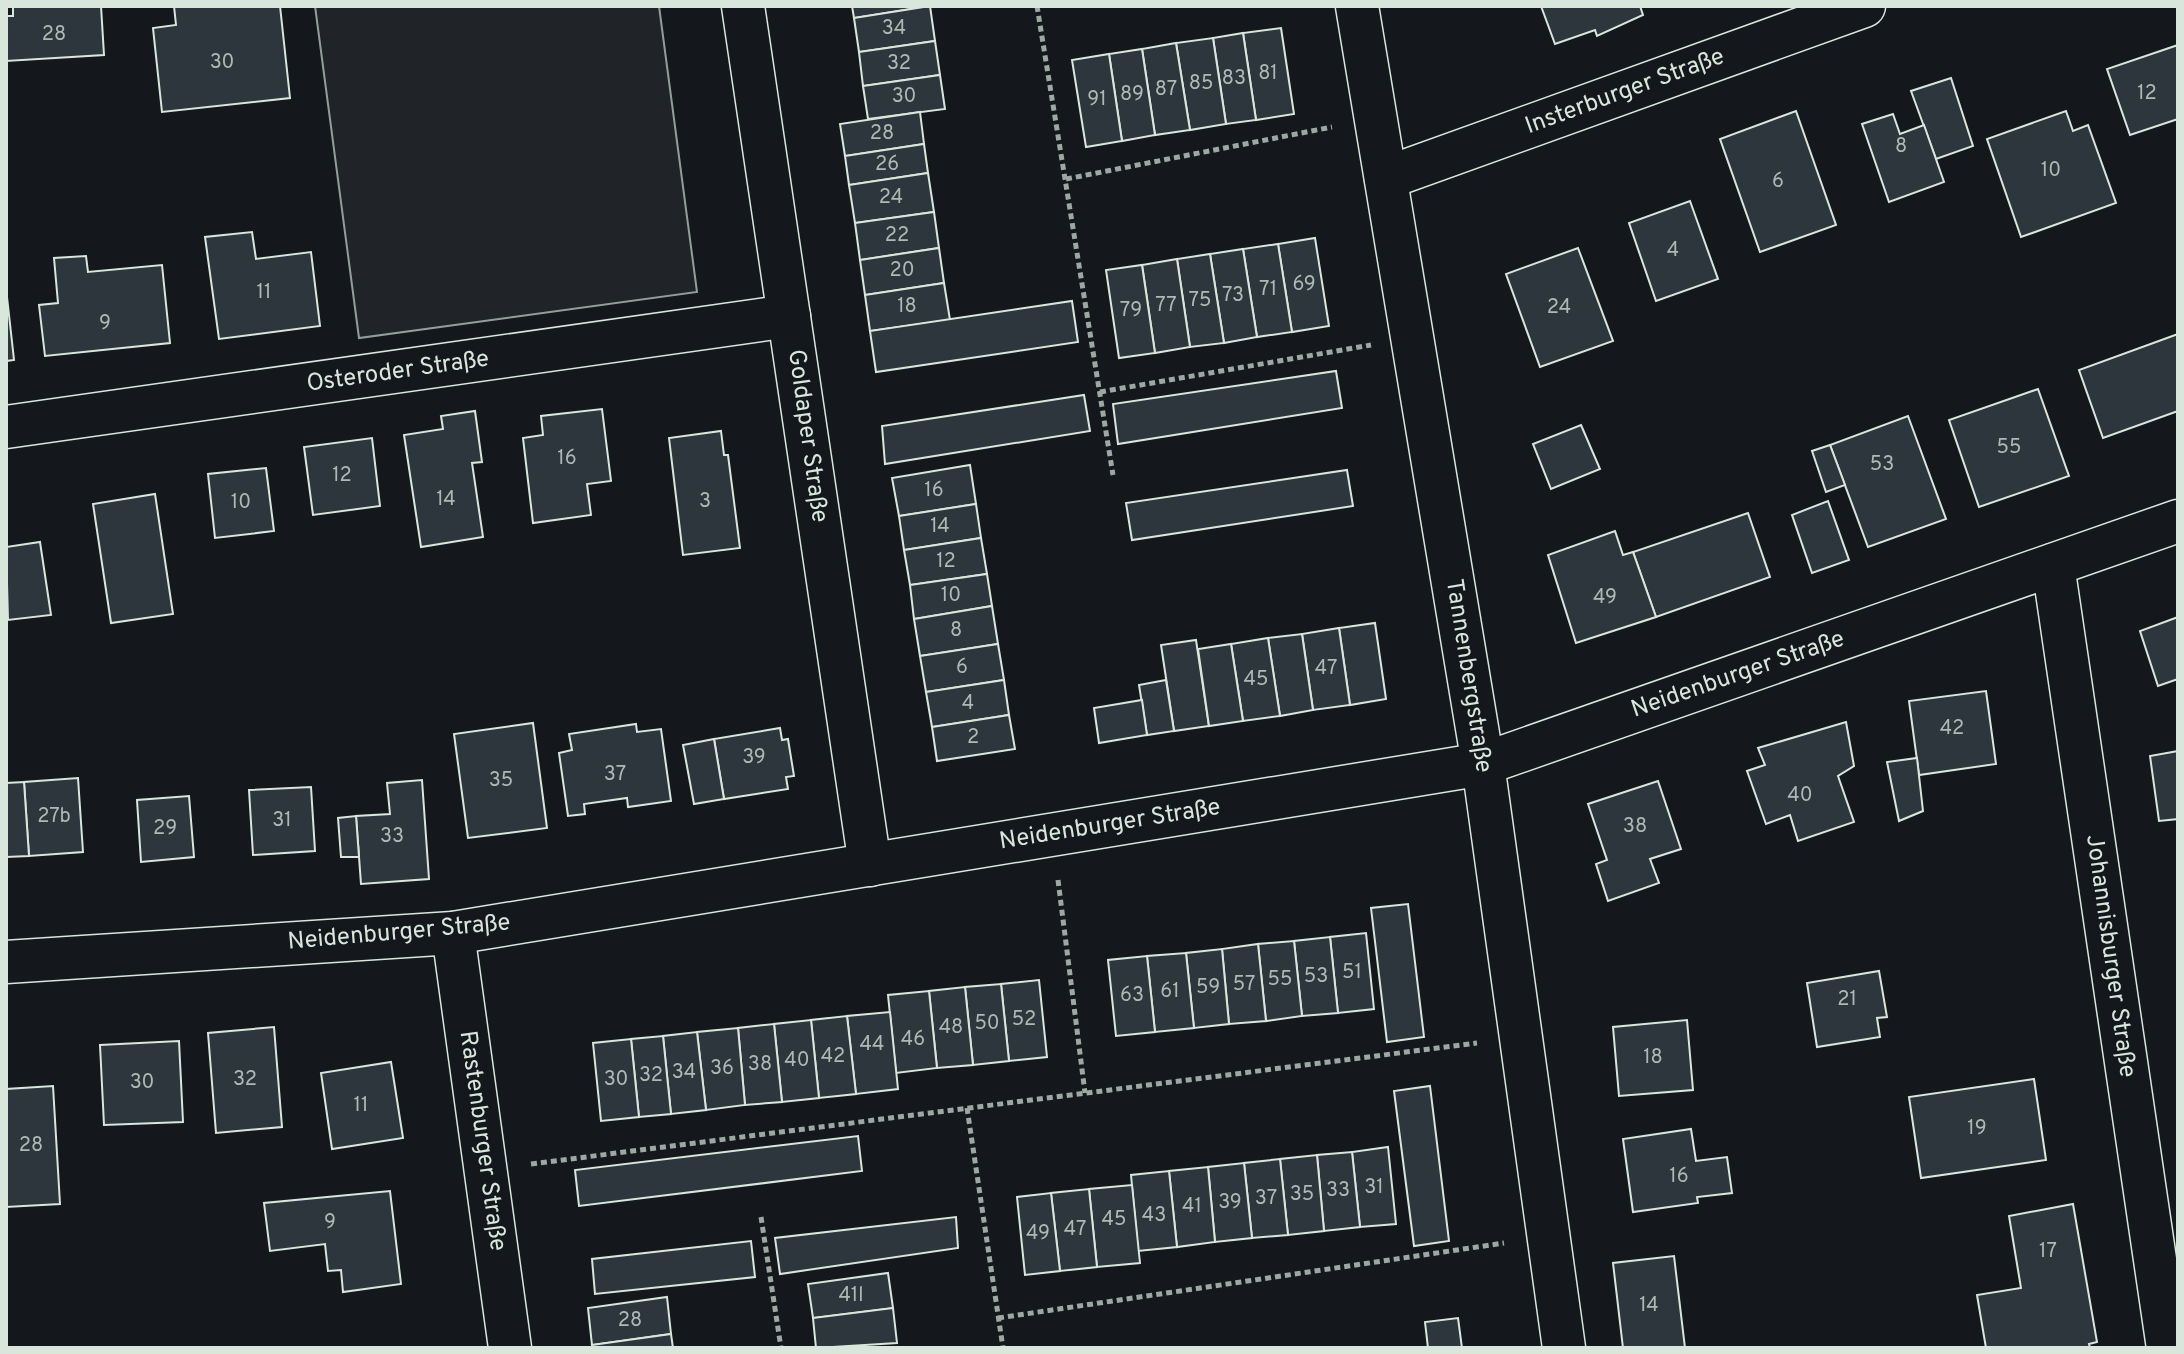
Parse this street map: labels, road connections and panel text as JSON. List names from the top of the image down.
{
  "streets": {
    "street": [
      "Insterburger Straße",
      "Osteroder Straße",
      "Goldaper Straße",
      "Neidenburger Straße",
      "Tannenbergstraße",
      "Johannisburger Straße",
      "Rastenburger Straße"
    ]
  },
  "crossings": [
    ["Insterburger Straße", "Tannenbergstraße"],
    ["Osteroder Straße", "Goldaper Straße"],
    ["Goldaper Straße", "Neidenburger Straße"],
    ["Neidenburger Straße", "Tannenbergstraße"],
    ["Neidenburger Straße", "Johannisburger Straße"],
    ["Neidenburger Straße", "Rastenburger Straße"]
  ],
  "house_numbers": [
    "34",
    "28",
    "30",
    "32",
    "81",
    "83",
    "85",
    "87",
    "12",
    "89",
    "30",
    "91",
    "28",
    "8",
    "26",
    "10",
    "6",
    "24",
    "22",
    "4",
    "20",
    "69",
    "71",
    "11",
    "73",
    "75",
    "77",
    "18",
    "24",
    "79",
    "9",
    "55",
    "16",
    "53",
    "12",
    "16",
    "14",
    "3",
    "10",
    "14",
    "12",
    "10",
    "49",
    "8",
    "6",
    "47",
    "45",
    "4",
    "42",
    "2",
    "39",
    "37",
    "35",
    "40",
    "27b",
    "31",
    "38",
    "29",
    "33",
    "51",
    "53",
    "55",
    "57",
    "59",
    "61",
    "63",
    "21",
    "52",
    "50",
    "48",
    "46",
    "44",
    "42",
    "18",
    "40",
    "38",
    "36",
    "34",
    "32",
    "32",
    "30",
    "30",
    "11",
    "19",
    "28",
    "16",
    "31",
    "33",
    "35",
    "37",
    "39",
    "41",
    "43",
    "45",
    "9",
    "47",
    "49",
    "17",
    "41l",
    "14",
    "28"
  ]
}
